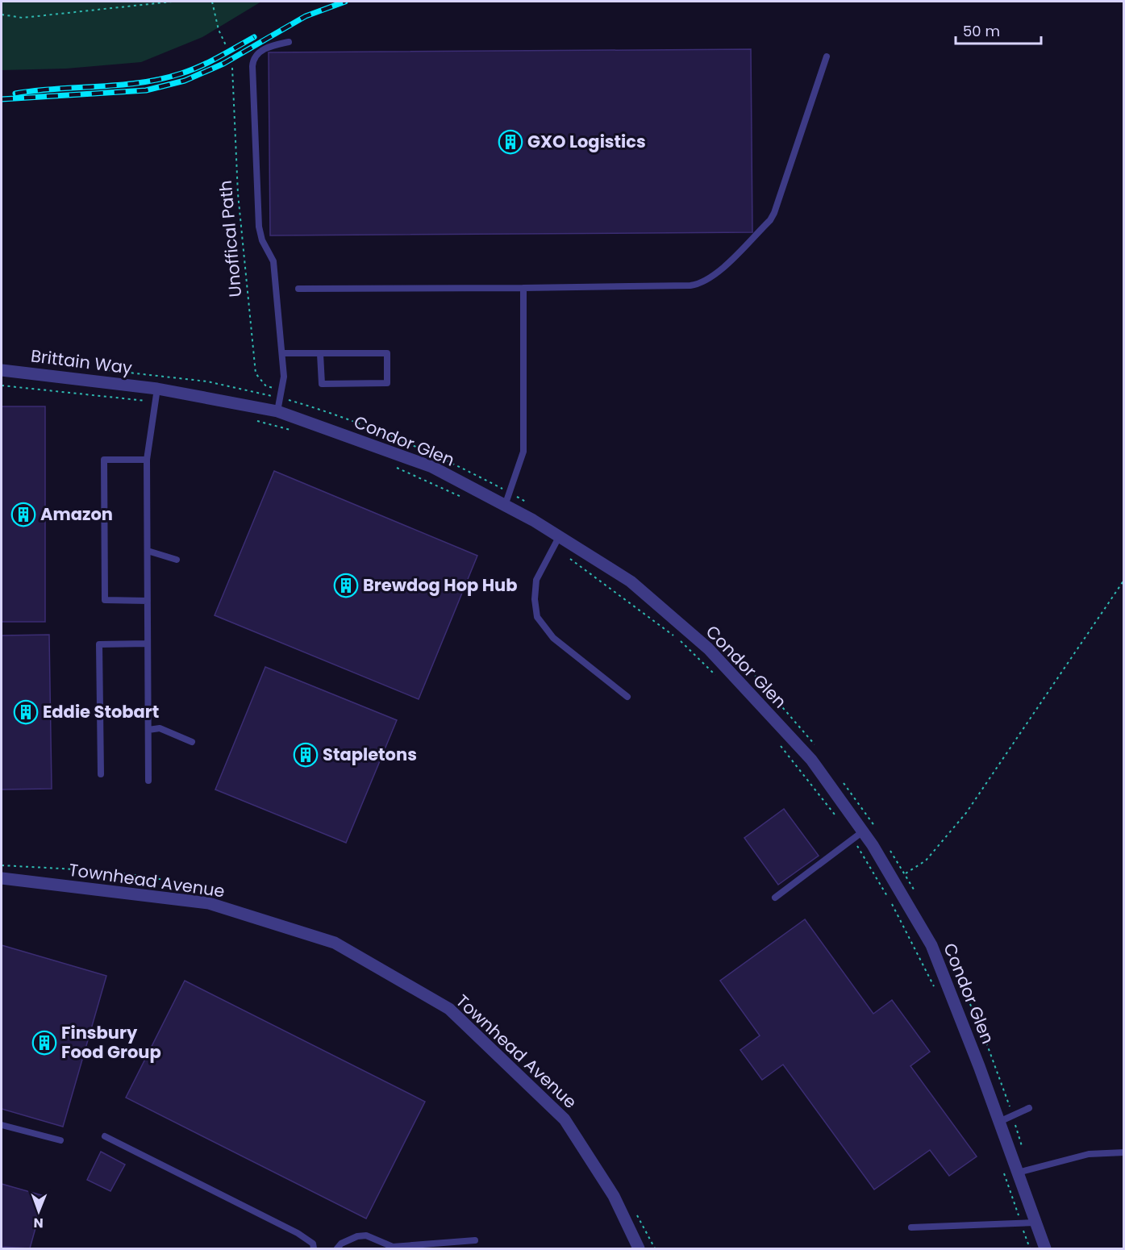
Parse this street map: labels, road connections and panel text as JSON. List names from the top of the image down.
{
  "streets": {
    "street": ["Brittain Way", "Condor Glen", "Townhead Avenue"],
    "path": ["Unoffical Path"]
  },
  "crossings": [
    ["Brittain Way", "Condor Glen"]
  ],
  "places": {
    "building": [
      "GXO Logistics",
      "Amazon",
      "Brewdog Hop Hub",
      "Eddie Stobart",
      "Stapletons",
      "Finsbury Food Group"
    ]
  },
  "scale_bar": "50 m",
  "north": "bottom"
}
